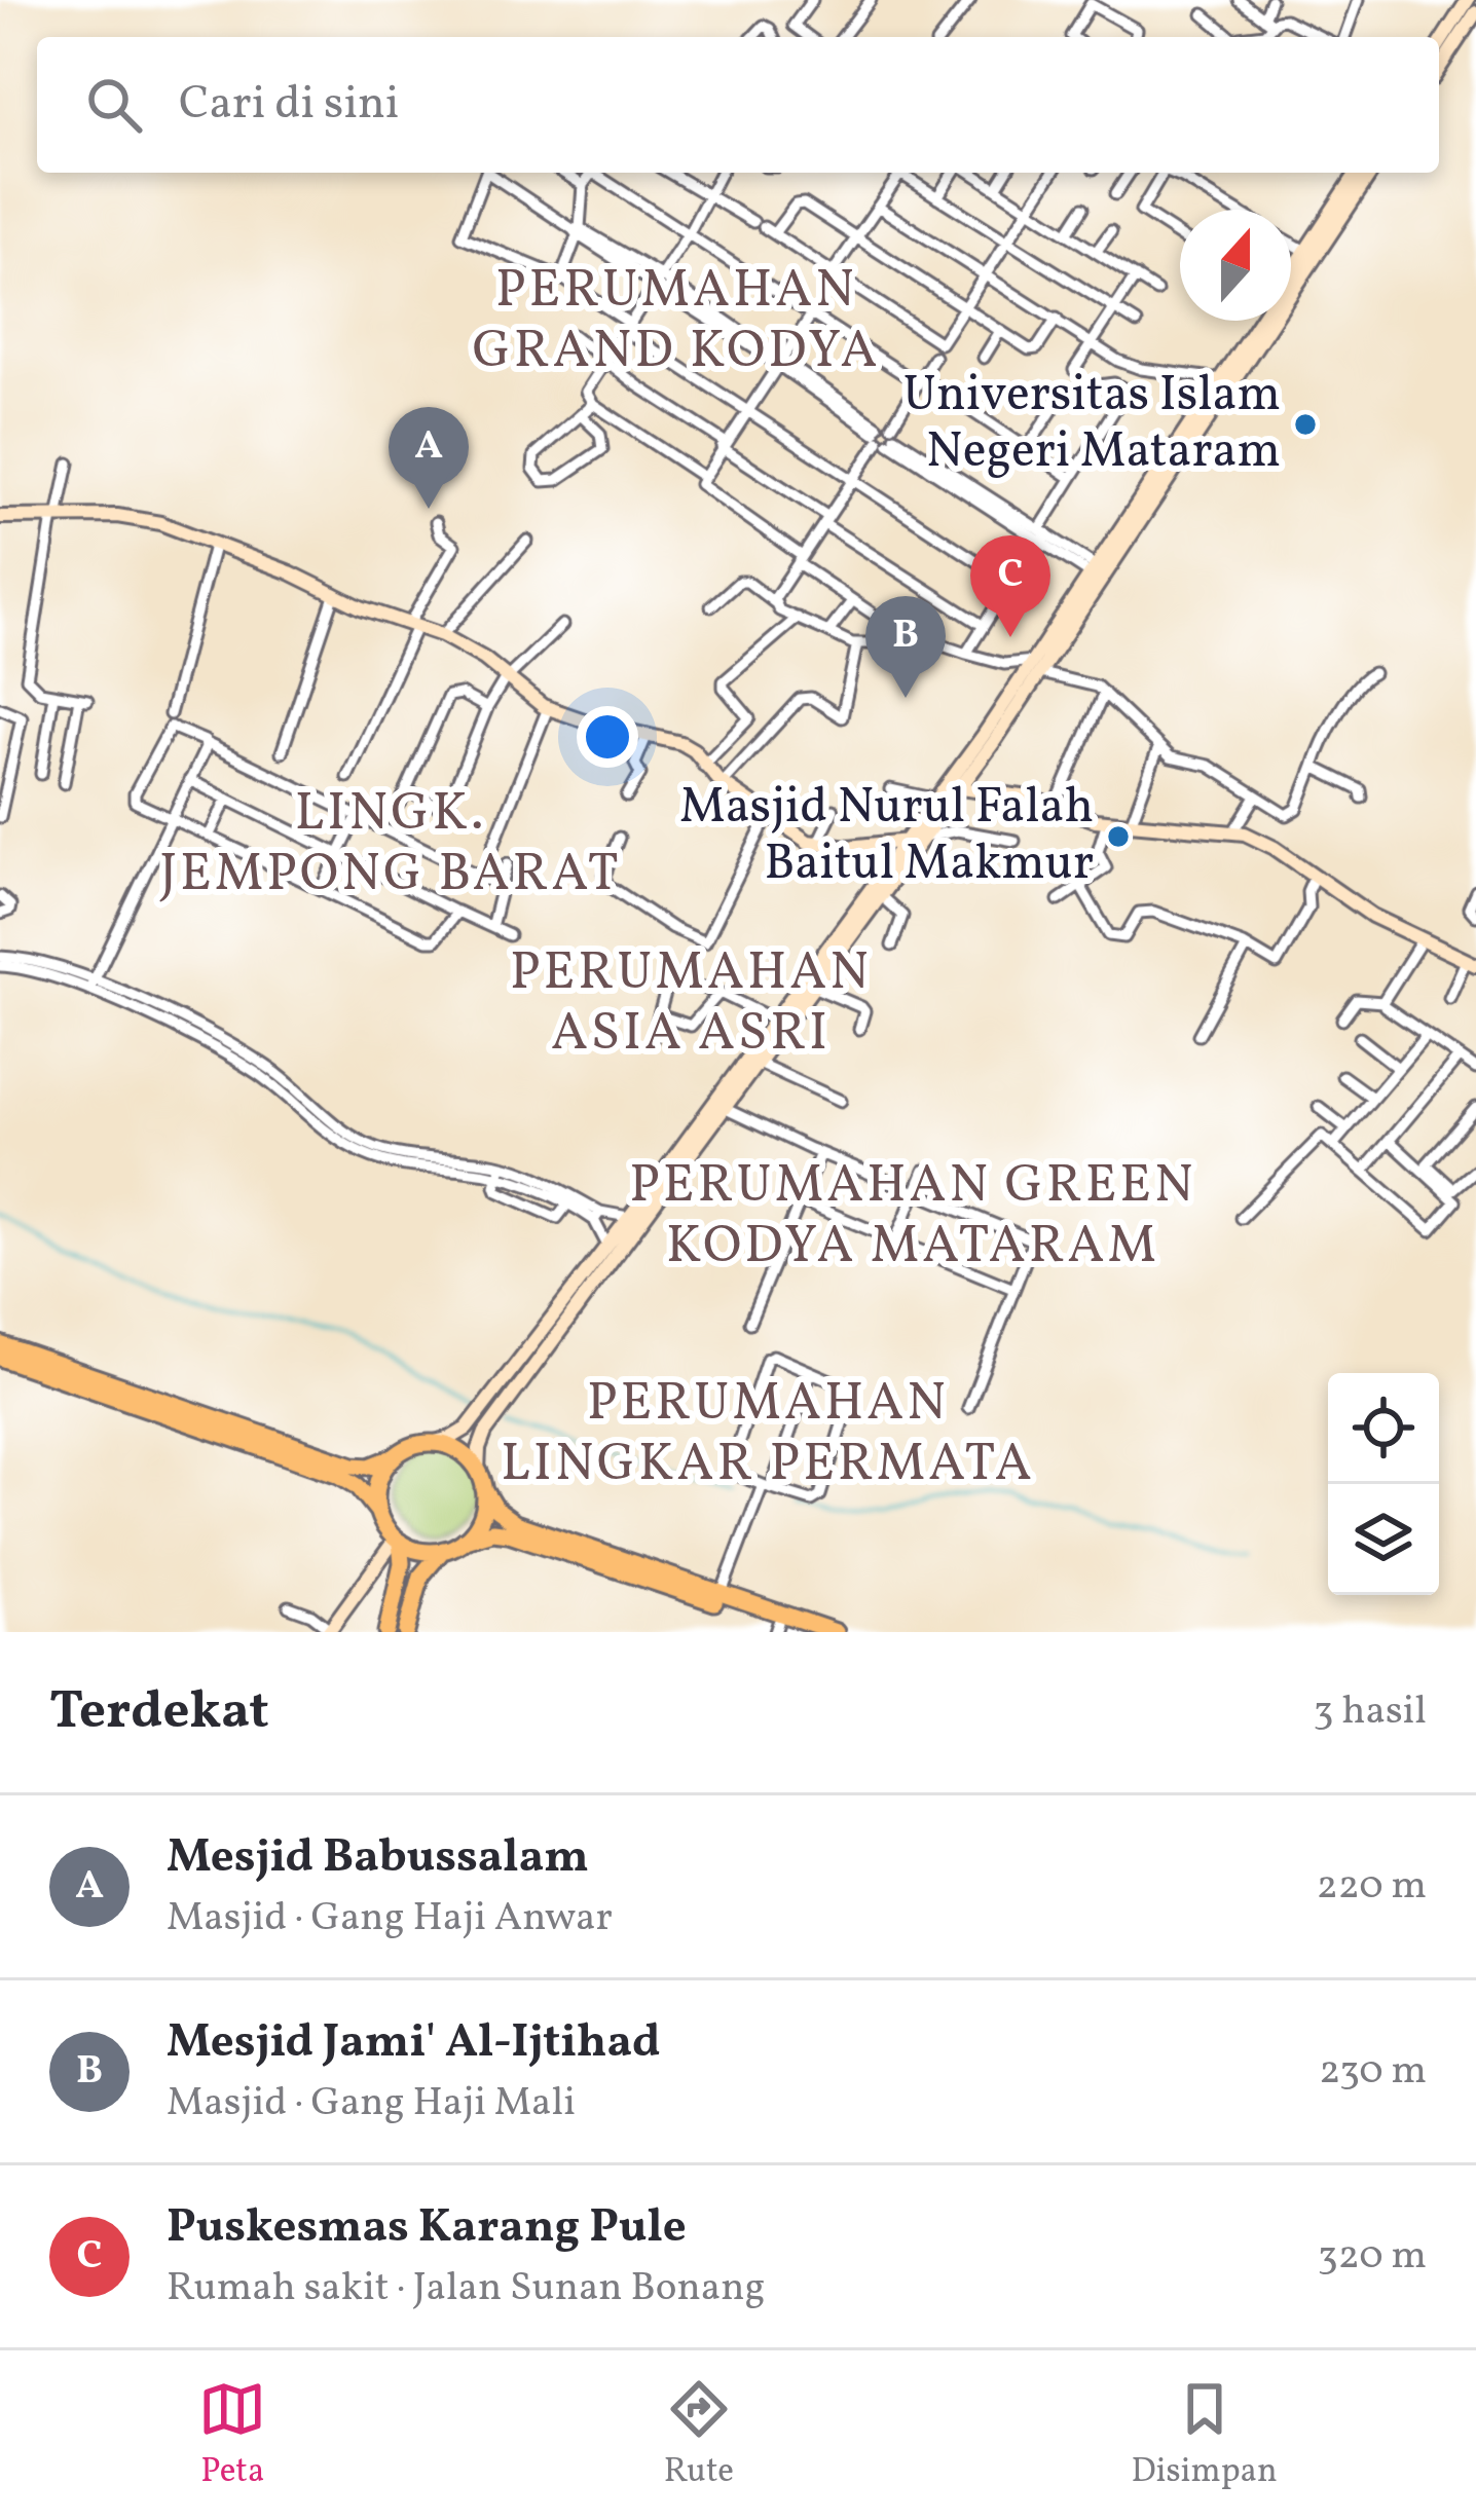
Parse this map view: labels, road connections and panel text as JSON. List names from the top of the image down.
{
  "districts": [
    "PERUMAHAN GRAND KODYA",
    "LINGK. JEMPONG BARAT",
    "PERUMAHAN ASIA ASRI",
    "PERUMAHAN GREEN KODYA MATARAM",
    "PERUMAHAN LINGKAR PERMATA"
  ],
  "places": ["Universitas Islam Negeri Mataram", "Masjid Nurul Falah Baitul Makmur"],
  "north": "top",
  "page": {
    "search": "Cari di sini",
    "pins": ["A", "C", "B"],
    "heading": ["Terdekat", "3 hasil"],
    "list": [
      {
        "mark": "A",
        "name": "Mesjid Babussalam",
        "note": "Masjid · Gang Haji Anwar",
        "value": "220 m"
      },
      {
        "mark": "B",
        "name": "Mesjid Jami' Al-Ijtihad",
        "note": "Masjid · Gang Haji Mali",
        "value": "230 m"
      },
      {
        "mark": "C",
        "name": "Puskesmas Karang Pule",
        "note": "Rumah sakit · Jalan Sunan Bonang",
        "value": "320 m"
      }
    ],
    "nav": ["Peta", "Rute", "Disimpan"]
  }
}
